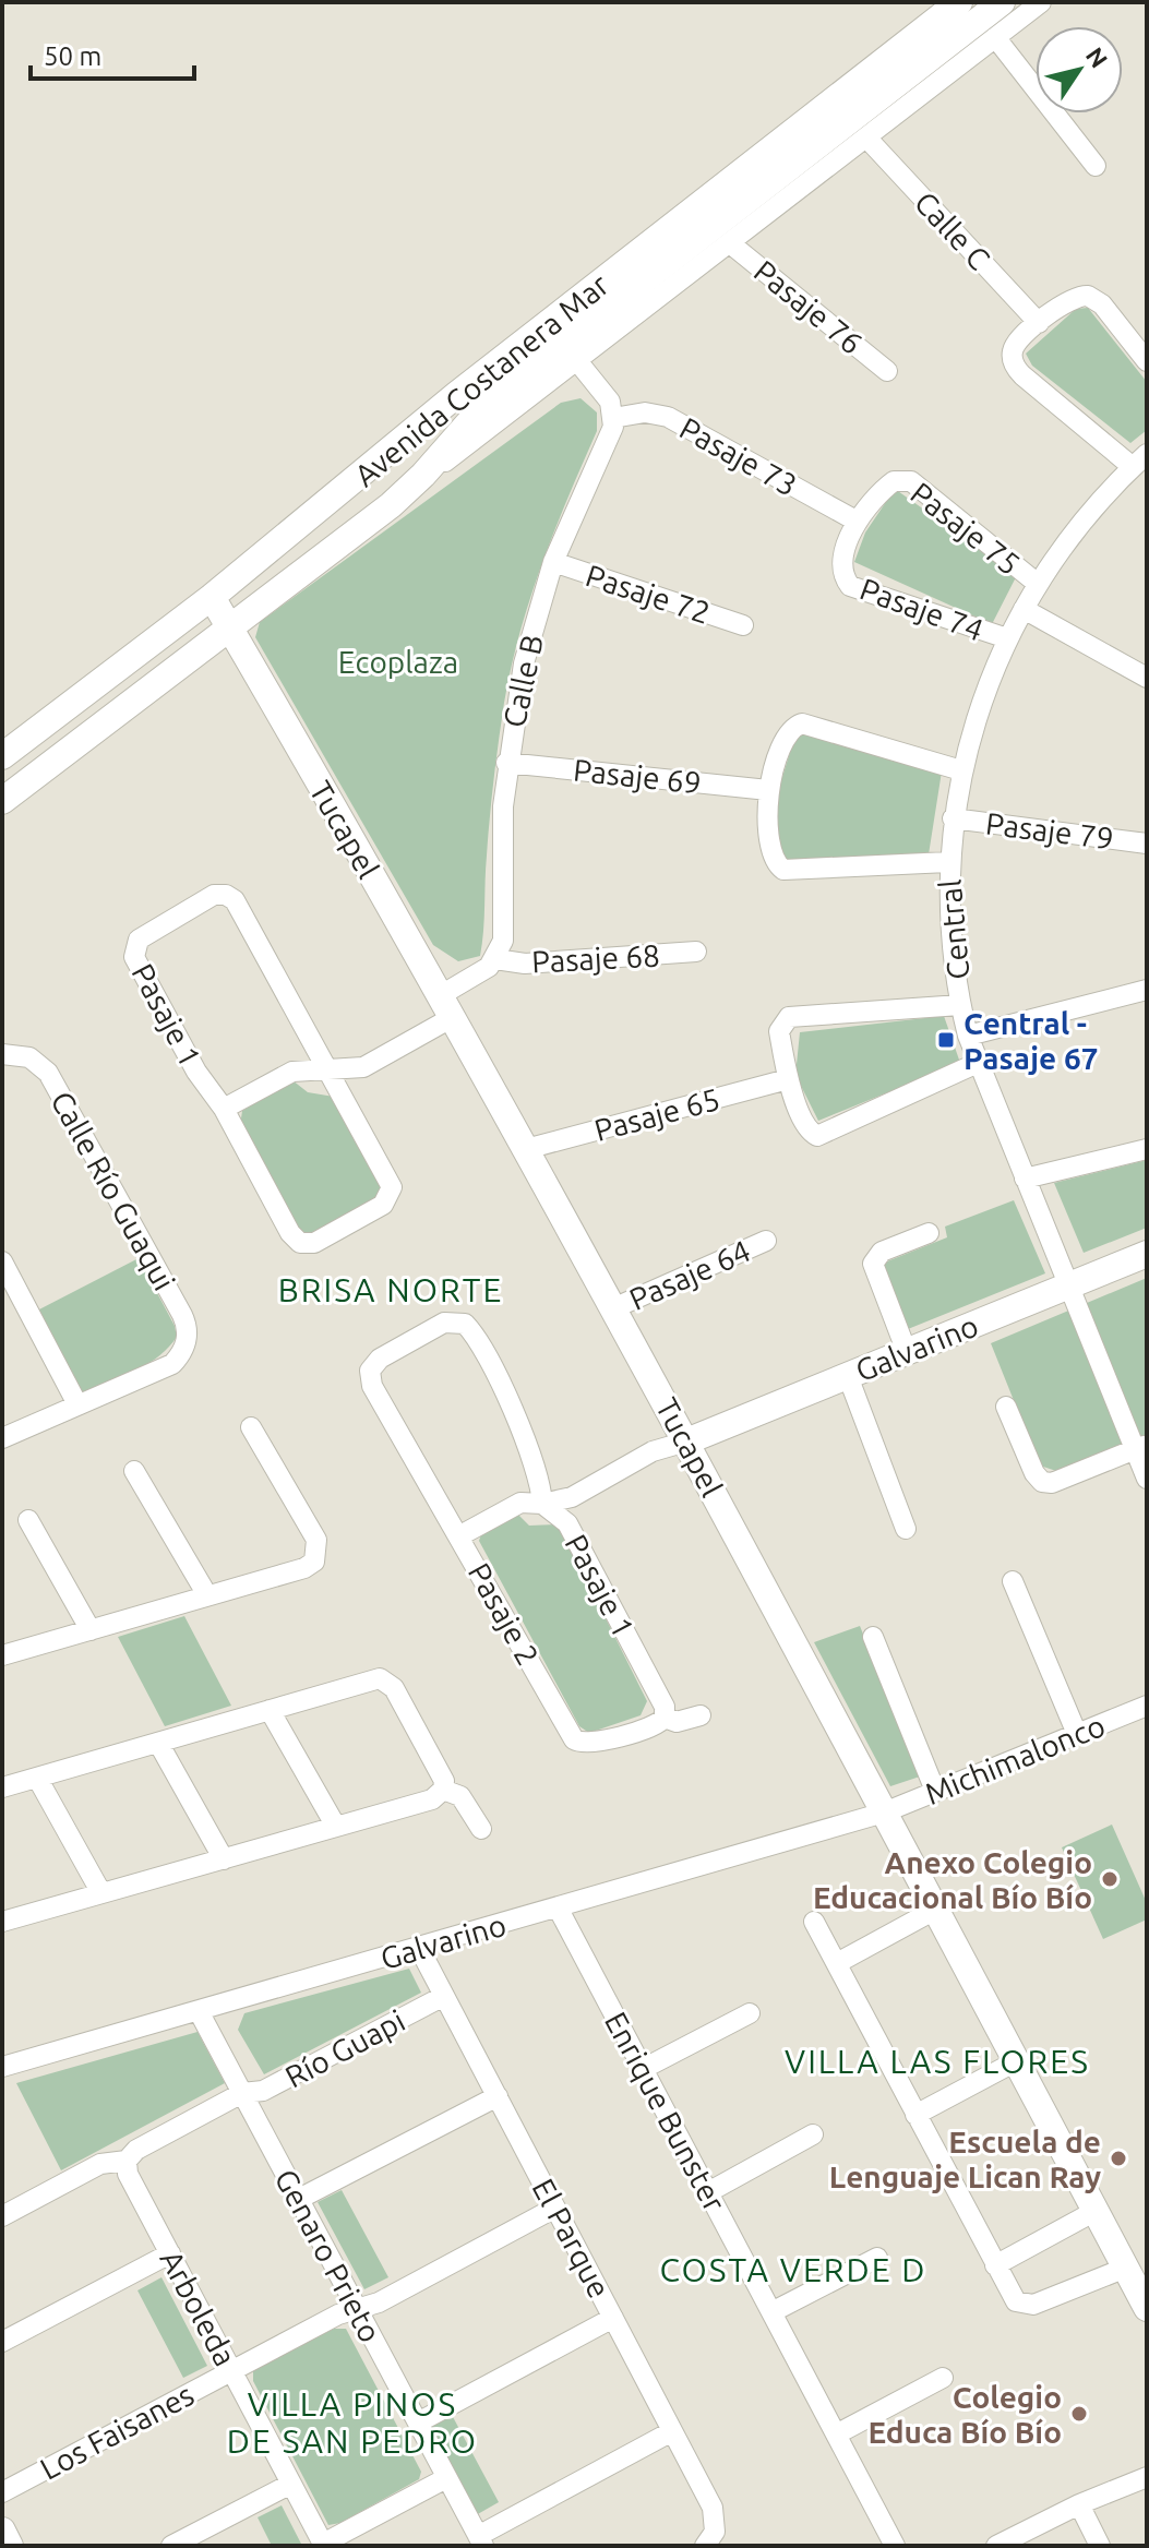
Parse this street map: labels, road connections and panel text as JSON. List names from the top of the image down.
{
  "streets": {
    "main road": ["Avenida Costanera Mar", "Tucapel", "Galvarino"],
    "street": [
      "Calle C",
      "Pasaje 76",
      "Pasaje 73",
      "Pasaje 75",
      "Pasaje 72",
      "Pasaje 74",
      "Calle B",
      "Pasaje 69",
      "Pasaje 79",
      "Central",
      "Pasaje 68",
      "Pasaje 1",
      "Pasaje 65",
      "Calle Río Guaqui",
      "Pasaje 64",
      "Pasaje 2",
      "Michimalonco",
      "Río Guapi",
      "Enrique Bunster",
      "El Parque",
      "Genaro Prieto",
      "Arboleda",
      "Los Faisanes"
    ]
  },
  "crossings": [
    ["Calle C", "Avenida Costanera Mar"],
    ["Pasaje 76", "Avenida Costanera Mar"],
    ["Avenida Costanera Mar", "Tucapel"],
    ["Pasaje 73", "Pasaje 75"],
    ["Pasaje 73", "Pasaje 74"],
    ["Pasaje 73", "Calle B"],
    ["Pasaje 75", "Pasaje 74"],
    ["Pasaje 75", "Central"],
    ["Pasaje 72", "Calle B"],
    ["Pasaje 74", "Central"],
    ["Calle B", "Pasaje 69"],
    ["Calle B", "Pasaje 68"],
    ["Tucapel", "Pasaje 65"],
    ["Tucapel", "Pasaje 64"],
    ["Tucapel", "Galvarino"],
    ["Tucapel", "Michimalonco"],
    ["Pasaje 79", "Central"],
    ["Central", "Galvarino"],
    ["Pasaje 1", "Pasaje 2"],
    ["Galvarino", "Michimalonco"],
    ["Galvarino", "Enrique Bunster"],
    ["Galvarino", "El Parque"],
    ["Galvarino", "Genaro Prieto"],
    ["Río Guapi", "El Parque"],
    ["Río Guapi", "Genaro Prieto"],
    ["Río Guapi", "Arboleda"],
    ["El Parque", "Los Faisanes"],
    ["Genaro Prieto", "Los Faisanes"],
    ["Arboleda", "Los Faisanes"]
  ],
  "districts": [
    "BRISA NORTE",
    "VILLA LAS FLORES",
    "COSTA VERDE D",
    "VILLA PINOS DE SAN PEDRO"
  ],
  "parks": ["Ecoplaza"],
  "places": {
    "transit": ["Central - Pasaje 67"],
    "other": ["Anexo Colegio Educacional Bío Bío", "Escuela de Lenguaje Lican Ray", "Colegio Educa Bío Bío"]
  },
  "scale_bar": "50 m",
  "north": "top right"
}
